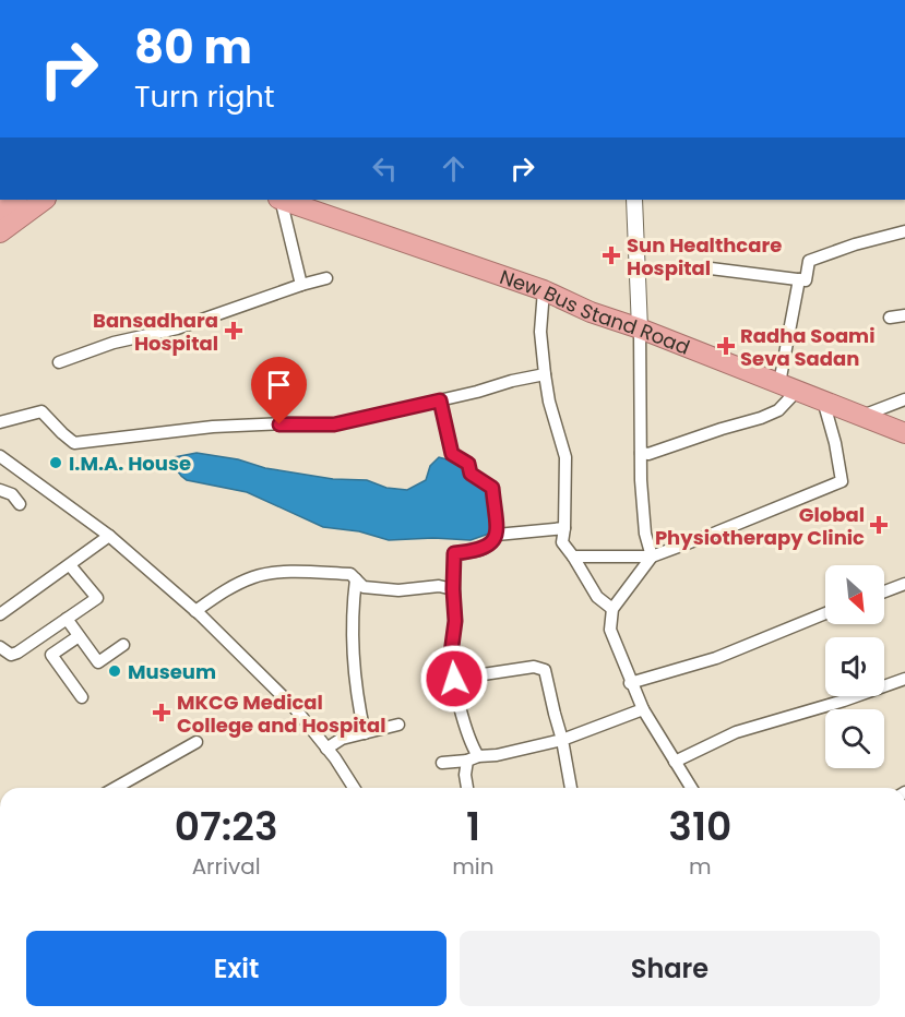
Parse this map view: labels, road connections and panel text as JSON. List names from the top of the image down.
{
  "streets": {
    "highway": ["New Bus Stand Road"]
  },
  "places": {
    "health": [
      "Sun Healthcare Hospital",
      "Bansadhara Hospital",
      "Radha Soami Seva Sadan",
      "Global Physiotherapy Clinic",
      "MKCG Medical College and Hospital"
    ],
    "other": ["I.M.A. House", "Museum"]
  },
  "north": "bottom right",
  "page": {
    "turn": ["80 m", "Turn right"],
    "eta": [
      "07:23",
      "Arrival",
      "1",
      "min",
      "310",
      "m"
    ],
    "buttons": ["Exit", "Share"]
  }
}
